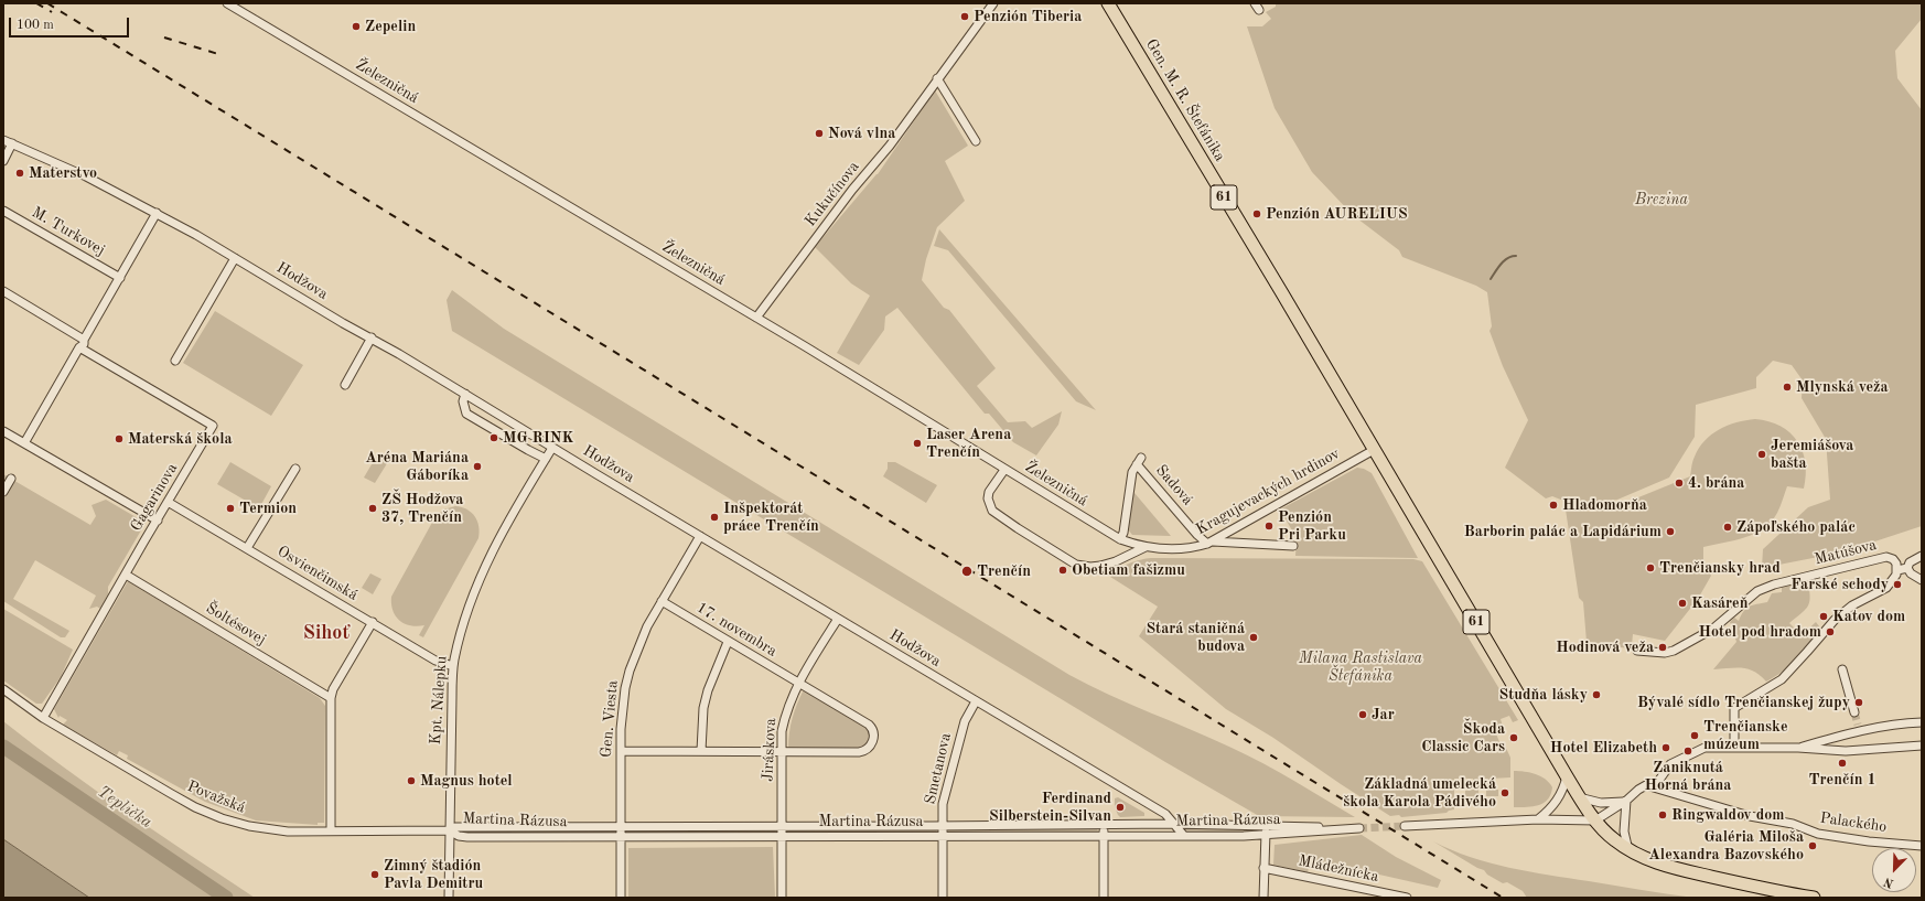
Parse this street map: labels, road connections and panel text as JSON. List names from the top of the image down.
{
  "streets": {
    "main road": ["Gen. M. R. Štefánika", "61"],
    "street": [
      "Železničná",
      "Kukučínova",
      "M. Turkovej",
      "Hodžova",
      "Sadová",
      "Kragujevackých hrdinov",
      "Gagarinova",
      "Matúšova",
      "Osvienčimská",
      "Šoltésovej",
      "17. novembra",
      "Kpt. Nálepku",
      "Gen. Viesta",
      "Jiráskova",
      "Smetanova",
      "Považská",
      "Martina Rázusa",
      "Palackého",
      "Mládežnícka"
    ]
  },
  "crossings": [
    ["Železničná", "Kukučínova"],
    ["Železničná", "Sadová"],
    ["Železničná", "Kragujevackých hrdinov"],
    ["Gen. M. R. Štefánika", "61"],
    ["Gen. M. R. Štefánika", "Kragujevackých hrdinov"],
    ["61", "Kragujevackých hrdinov"],
    ["61", "Palackého"],
    ["Hodžova", "Kpt. Nálepku"],
    ["Hodžova", "Gen. Viesta"],
    ["Hodžova", "Jiráskova"],
    ["Hodžova", "Smetanova"],
    ["Hodžova", "Martina Rázusa"],
    ["Sadová", "Kragujevackých hrdinov"],
    ["Gagarinova", "Osvienčimská"],
    ["Gagarinova", "Šoltésovej"],
    ["Gagarinova", "Považská"],
    ["Osvienčimská", "Kpt. Nálepku"],
    ["17. novembra", "Gen. Viesta"],
    ["17. novembra", "Jiráskova"],
    ["Kpt. Nálepku", "Považská"],
    ["Kpt. Nálepku", "Martina Rázusa"],
    ["Gen. Viesta", "Martina Rázusa"],
    ["Jiráskova", "Martina Rázusa"],
    ["Smetanova", "Martina Rázusa"],
    ["Považská", "Martina Rázusa"]
  ],
  "districts": ["Sihoť"],
  "water": ["Teplička"],
  "parks": ["Brezina", "Milana Rastislava Štefánika"],
  "places": [
    "Penzión Tiberia",
    "Zepelin",
    "Nová vlna",
    "Materstvo",
    "Penzión AURELIUS",
    "Mlynská veža",
    "MG RINK",
    "Materská škola",
    "Laser Arena Trenčín",
    "Jeremiášova bašta",
    "Aréna Mariána Gáboríka",
    "4. brána",
    "Hladomorňa",
    "Termion",
    "ZŠ Hodžova 37, Trenčín",
    "Inšpektorát práce Trenčín",
    "Penzión Pri Parku",
    "Zápoľského palác",
    "Barborin palác a Lapidárium",
    "Trenčiansky hrad",
    "Obetiam fašizmu",
    "Trenčín",
    "Farské schody",
    "Kasáreň",
    "Katov dom",
    "Hotel pod hradom",
    "Stará staničná budova",
    "Hodinová veža",
    "Studňa lásky",
    "Bývalé sídlo Trenčianskej župy",
    "Jar",
    "Trenčianske múzeum",
    "Škoda Classic Cars",
    "Hotel Elizabeth",
    "Zaniknutá Horná brána",
    "Trenčín 1",
    "Magnus hotel",
    "Základná umelecká škola Karola Pádivého",
    "Ferdinand Silberstein-Silvan",
    "Ringwaldov dom",
    "Galéria Miloša Alexandra Bazovského",
    "Zimný štadión Pavla Demitru"
  ],
  "scale_bar": "100 m",
  "north": "bottom left"
}
